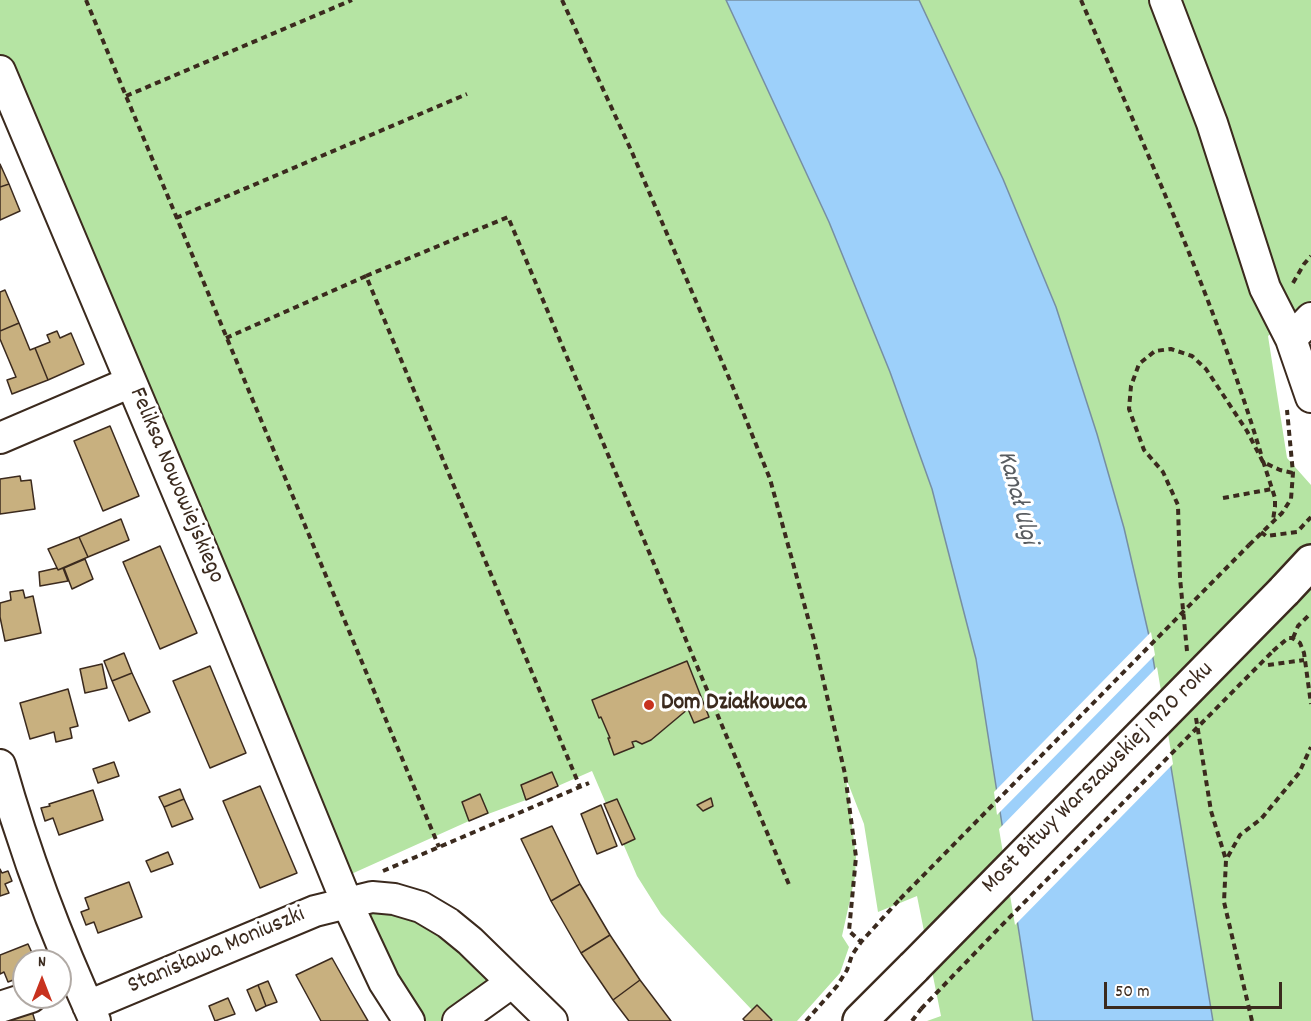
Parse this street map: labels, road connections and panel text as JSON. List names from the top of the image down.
{
  "streets": {
    "main road": ["Most Bitwy Warszawskiej 1920 roku"],
    "street": ["Feliksa Nowowiejskiego", "Stanisława Moniuszki"]
  },
  "crossings": [
    ["Feliksa Nowowiejskiego", "Stanisława Moniuszki"]
  ],
  "water": ["Kanał Ulgi"],
  "places": ["Dom Działkowca"],
  "scale_bar": "50 m",
  "north": "top"
}
